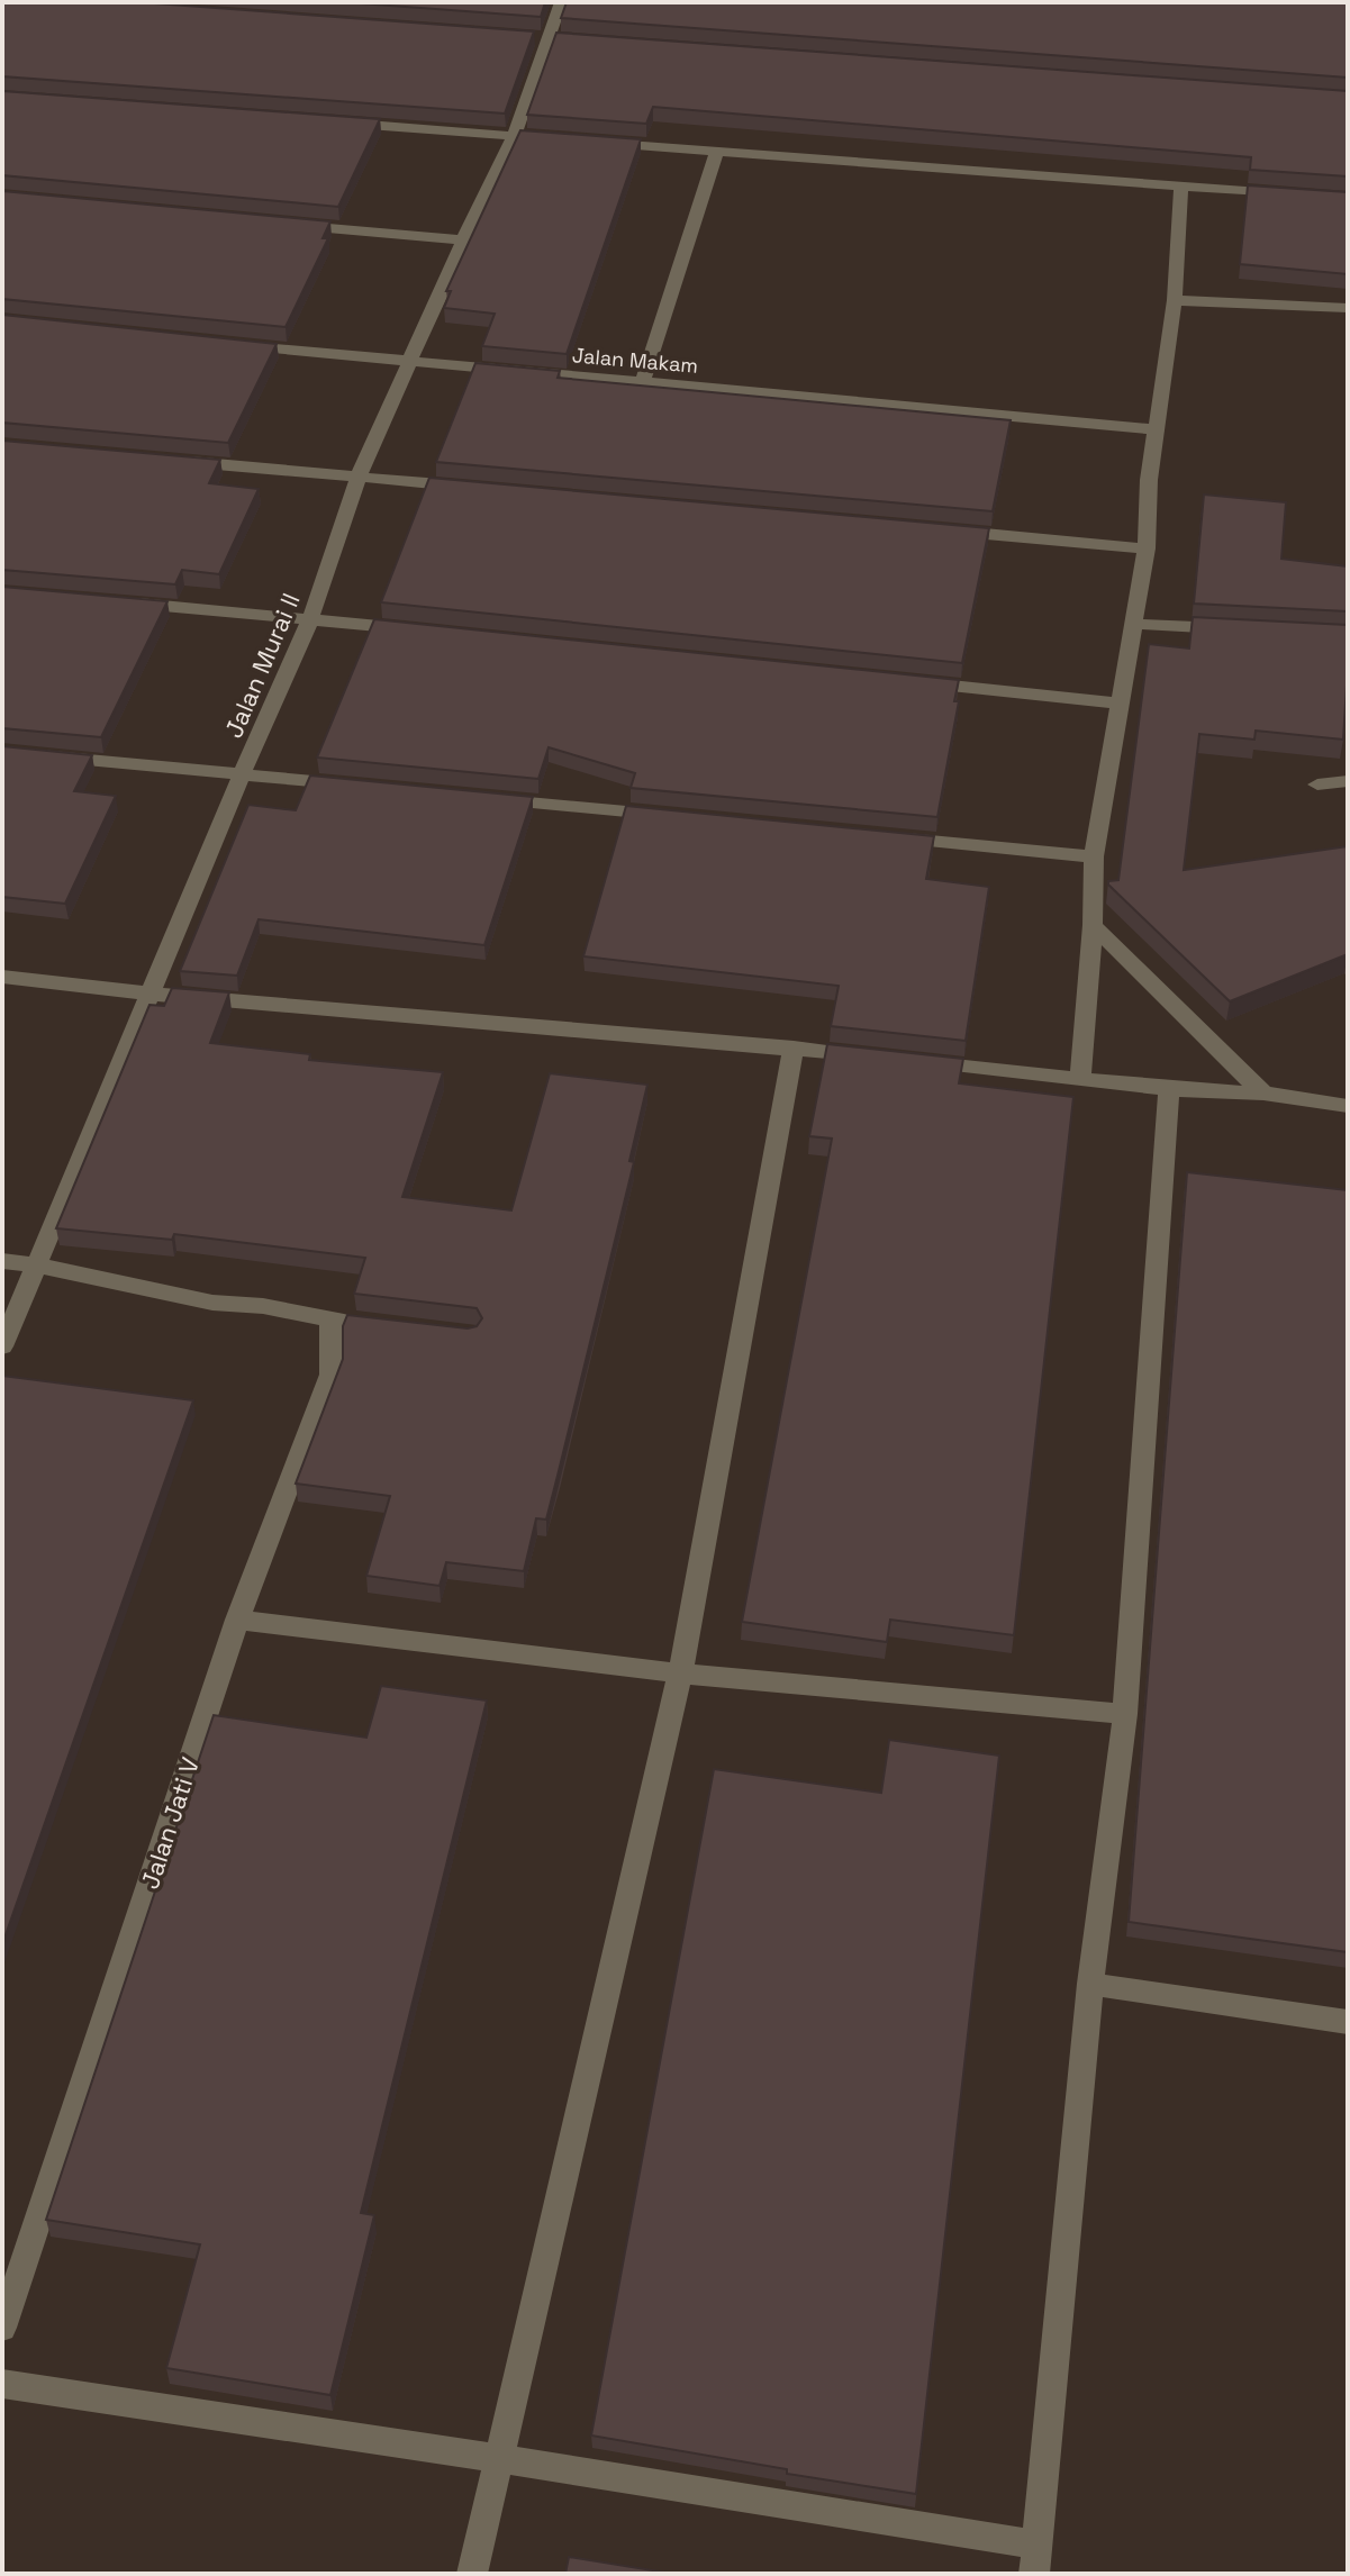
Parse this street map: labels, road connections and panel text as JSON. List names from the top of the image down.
{
  "streets": {
    "street": ["Jalan Makam", "Jalan Murai II", "Jalan Jati V"]
  },
  "crossings": [
    ["Jalan Makam", "Jalan Murai II"]
  ]
}
